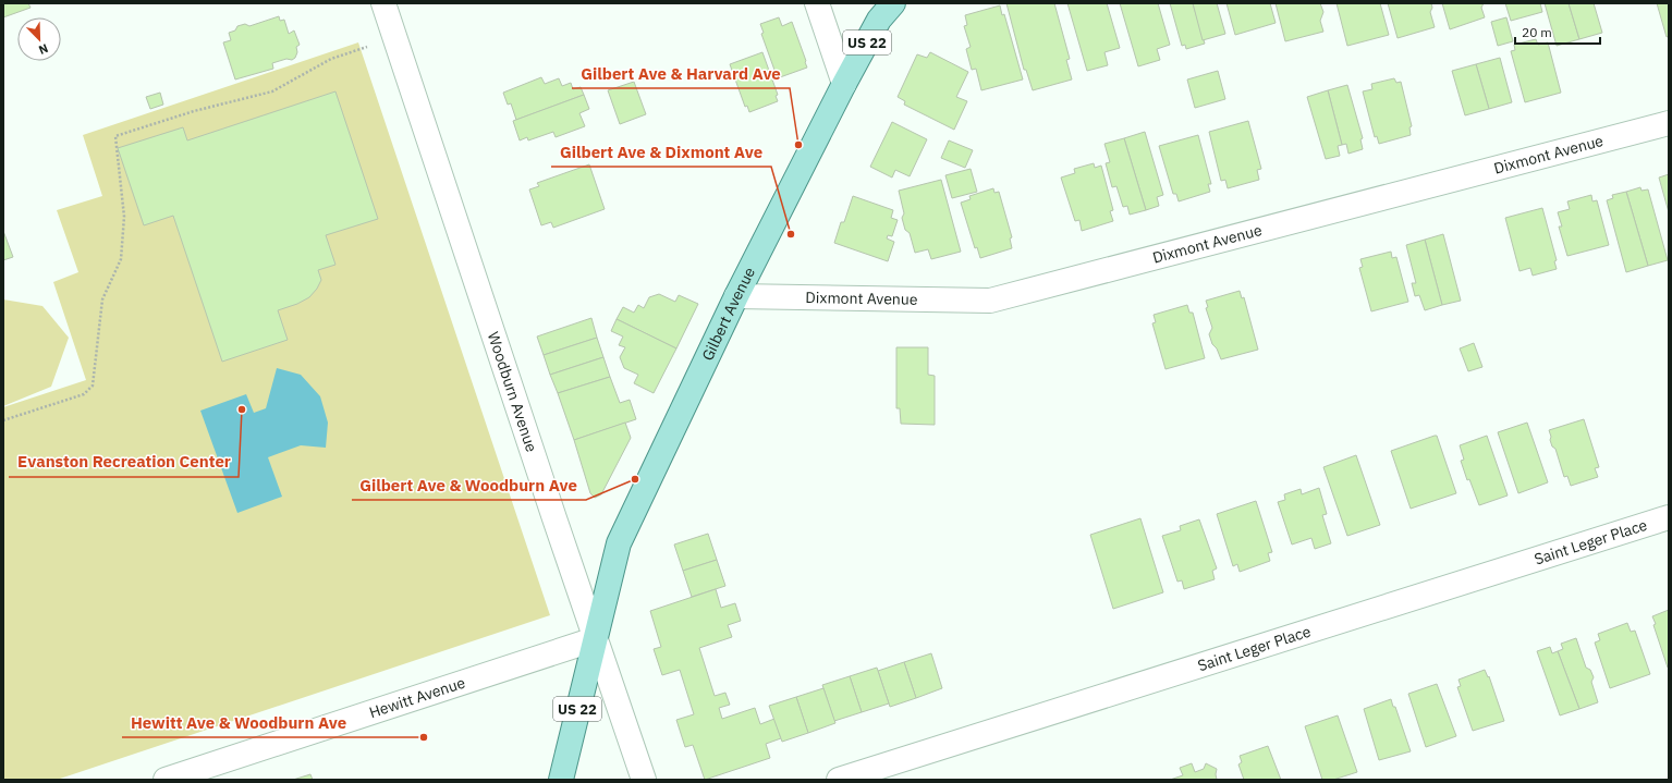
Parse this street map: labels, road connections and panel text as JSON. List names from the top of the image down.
{
  "streets": {
    "main road": ["US 22", "Gilbert Avenue"],
    "street": [
      "Dixmont Avenue",
      "Woodburn Avenue",
      "Saint Leger Place",
      "Hewitt Avenue"
    ]
  },
  "crossings": [
    ["US 22", "Gilbert Avenue"],
    ["US 22", "Woodburn Avenue"],
    ["US 22", "Hewitt Avenue"],
    ["Dixmont Avenue", "Gilbert Avenue"],
    ["Gilbert Avenue", "Woodburn Avenue"],
    ["Gilbert Avenue", "Hewitt Avenue"],
    ["Woodburn Avenue", "Hewitt Avenue"]
  ],
  "places": [
    "Gilbert Ave & Harvard Ave",
    "Gilbert Ave & Dixmont Ave",
    "Evanston Recreation Center",
    "Gilbert Ave & Woodburn Ave",
    "Hewitt Ave & Woodburn Ave"
  ],
  "scale_bar": "20 m",
  "north": "bottom right"
}
